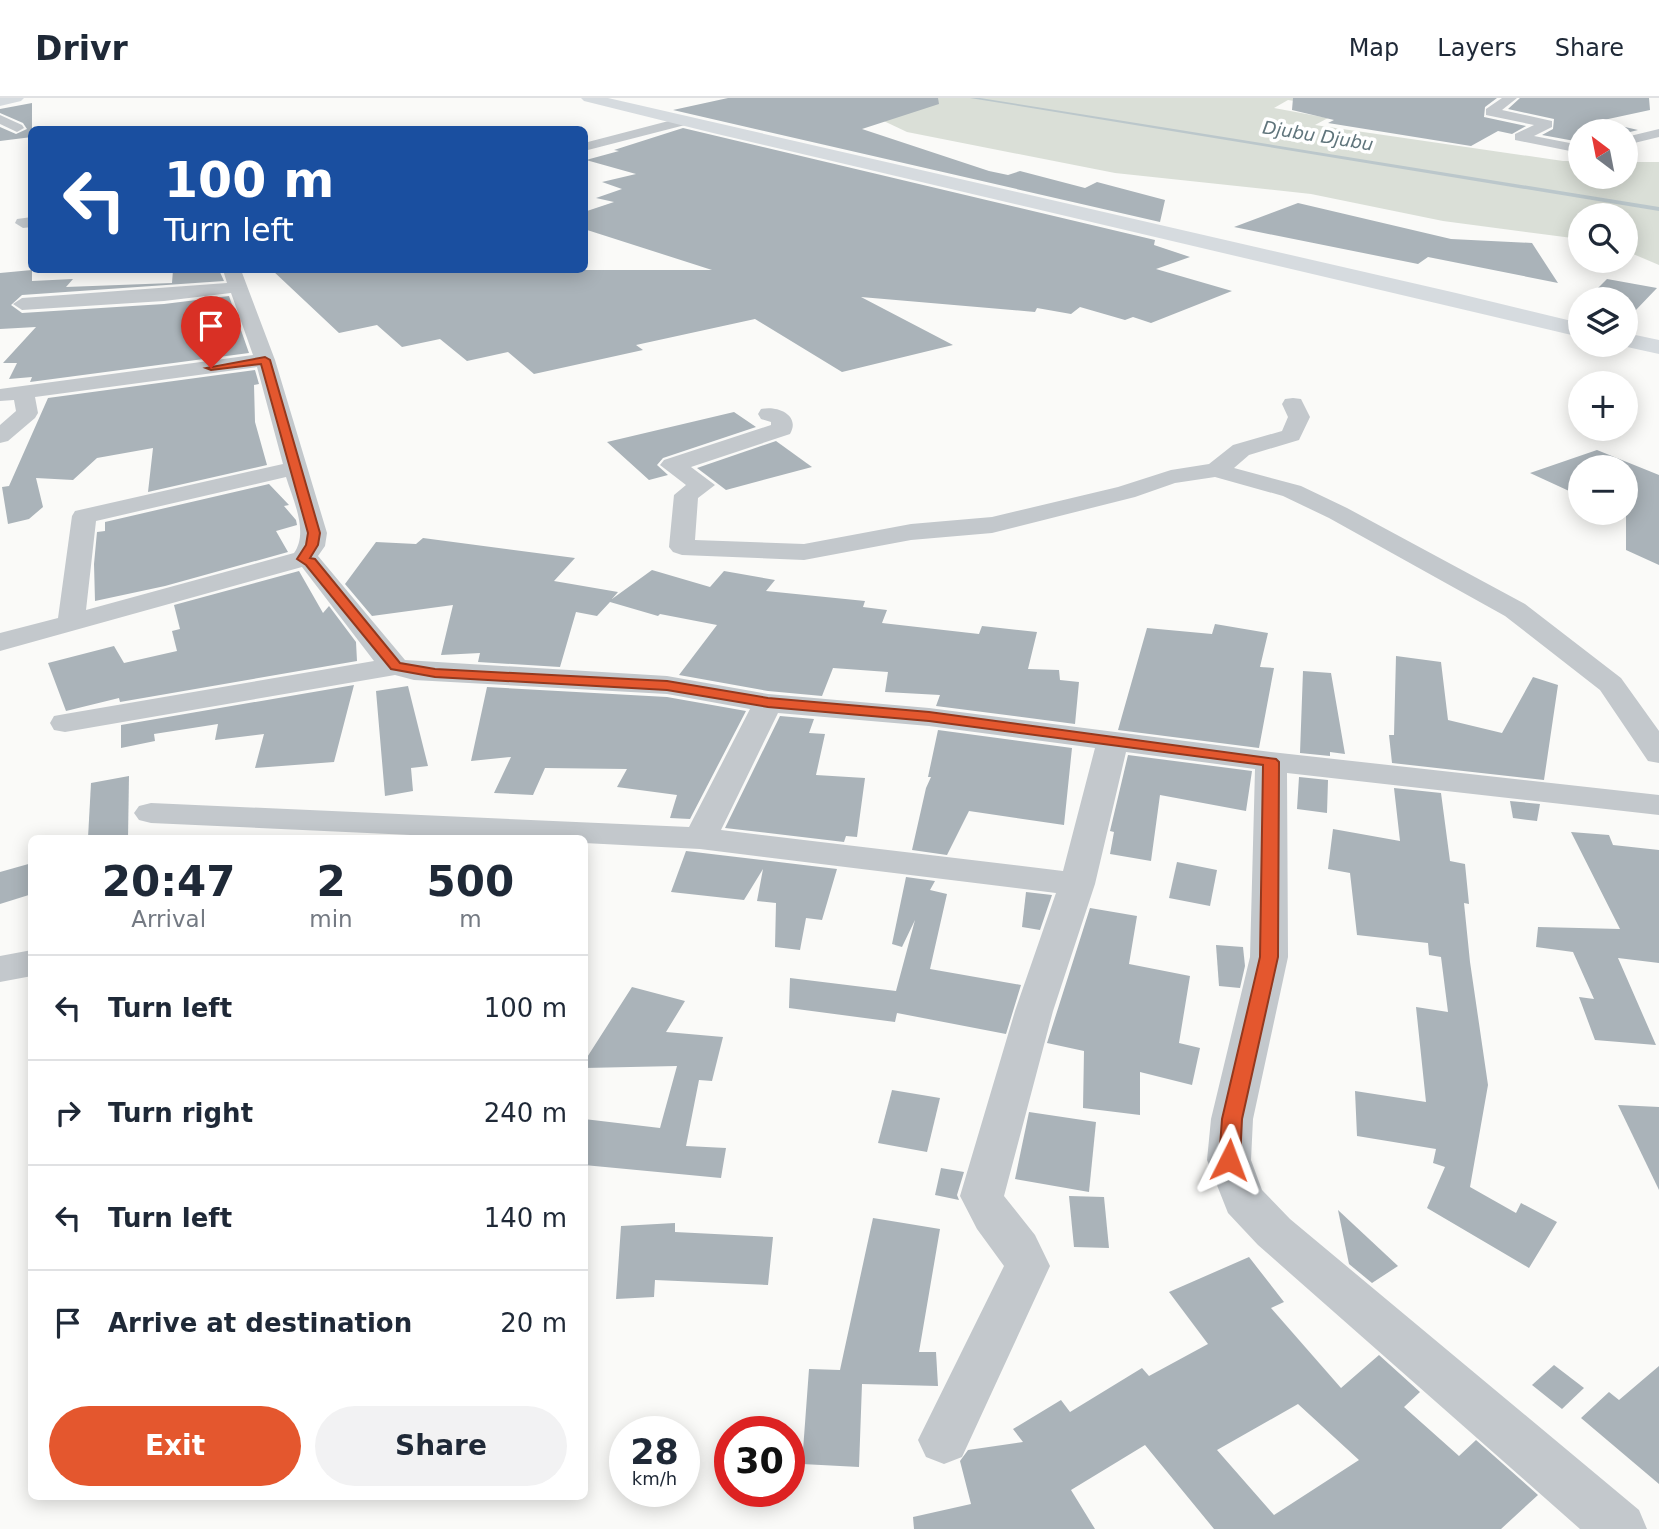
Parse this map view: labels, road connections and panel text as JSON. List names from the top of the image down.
{
  "water": ["Djubu Djubu"],
  "north": "top left",
  "page": {
    "header": "Drivr",
    "nav": ["Map", "Layers", "Share"],
    "map_buttons": ["+", "−"],
    "turn": ["100 m", "Turn left"],
    "eta": [
      "20:47",
      "Arrival",
      "2",
      "min",
      "500",
      "m"
    ],
    "list": [
      {
        "name": "Turn left",
        "value": "100 m"
      },
      {
        "name": "Turn right",
        "value": "240 m"
      },
      {
        "name": "Turn left",
        "value": "140 m"
      },
      {
        "name": "Arrive at destination",
        "value": "20 m"
      }
    ],
    "buttons": ["Exit", "Share"],
    "speed": "28 km/h",
    "limit": "30"
  }
}
